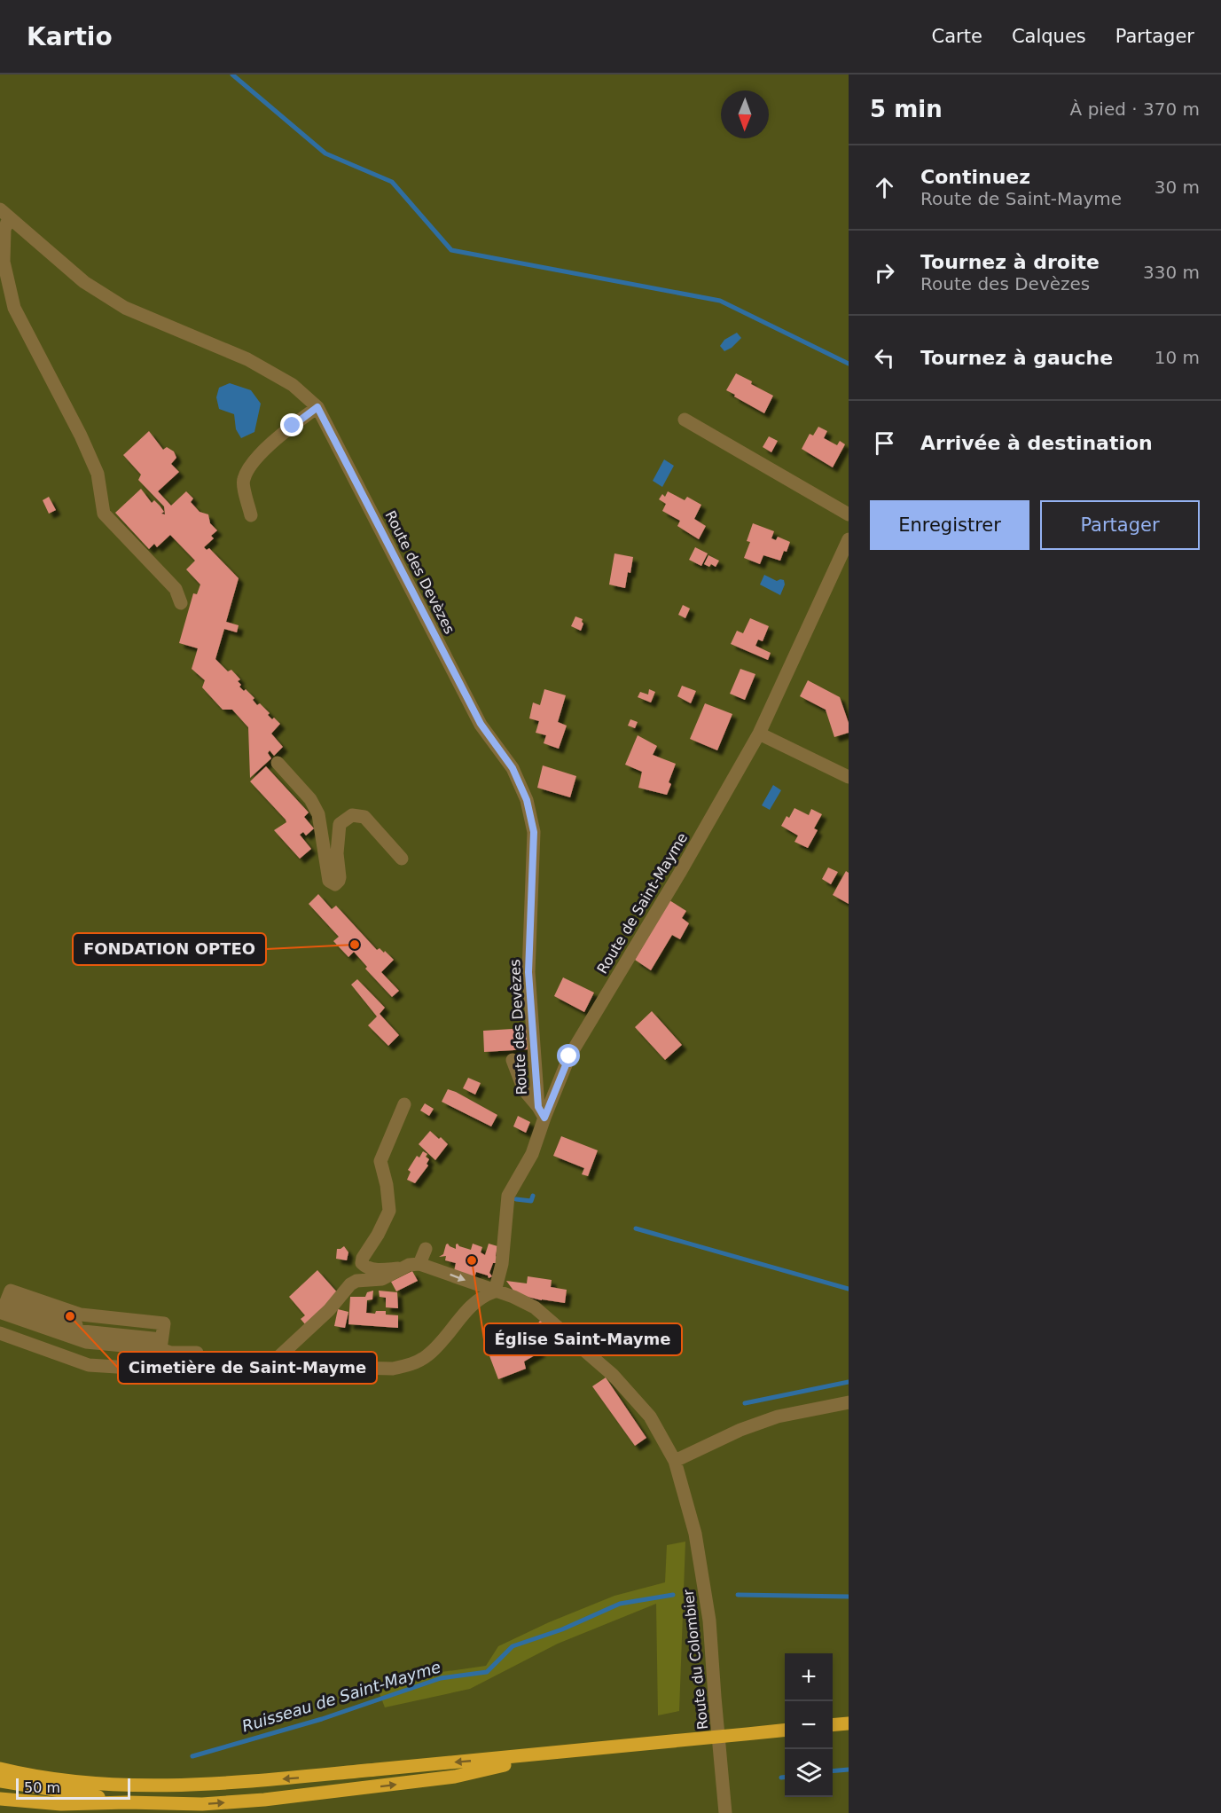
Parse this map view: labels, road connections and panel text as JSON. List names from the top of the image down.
{
  "streets": {
    "street": ["Route des Devèzes", "Route de Saint-Mayme", "Route du Colombier"]
  },
  "crossings": [
    ["Route des Devèzes", "Route de Saint-Mayme"],
    ["Route de Saint-Mayme", "Route du Colombier"]
  ],
  "water": ["Ruisseau de Saint-Mayme"],
  "places": ["FONDATION OPTEO", "Église Saint-Mayme", "Cimetière de Saint-Mayme"],
  "scale_bar": "50 m",
  "north": "bottom",
  "page": {
    "header": "Kartio",
    "nav": ["Carte", "Calques", "Partager"],
    "heading": ["5 min", "À pied · 370 m"],
    "list": [
      ["Continuez", "Route de Saint-Mayme", "30 m"],
      ["Tournez à droite", "Route des Devèzes", "330 m"],
      ["Tournez à gauche", "10 m"],
      "Arrivée à destination"
    ],
    "buttons": ["Enregistrer", "Partager"],
    "map_buttons": ["+", "−"],
    "scale": "50 m"
  }
}
